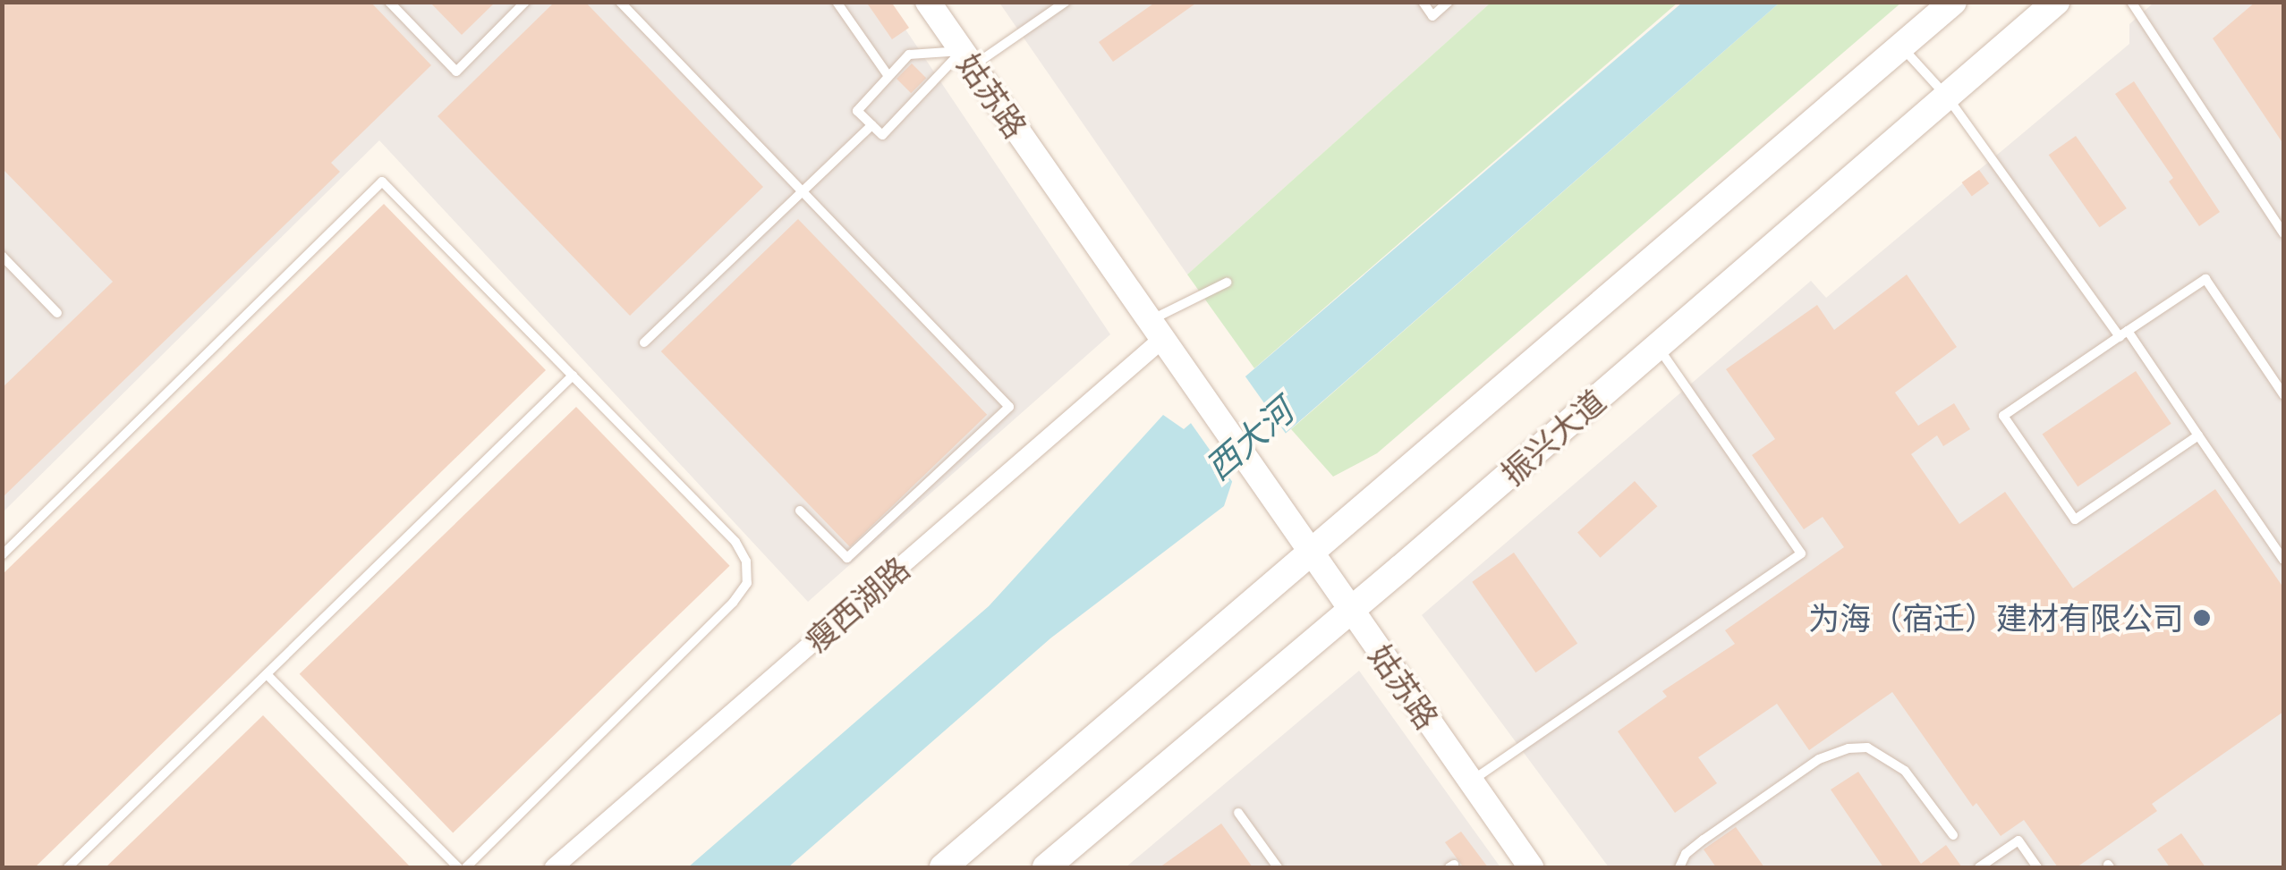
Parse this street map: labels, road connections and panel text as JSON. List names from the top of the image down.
{
  "streets": {
    "main road": ["振兴大道"],
    "street": ["姑苏路", "瘦西湖路"]
  },
  "crossings": [
    ["姑苏路", "振兴大道"],
    ["姑苏路", "瘦西湖路"]
  ],
  "water": ["西大河"],
  "places": ["为海（宿迁）建材有限公司"]
}
